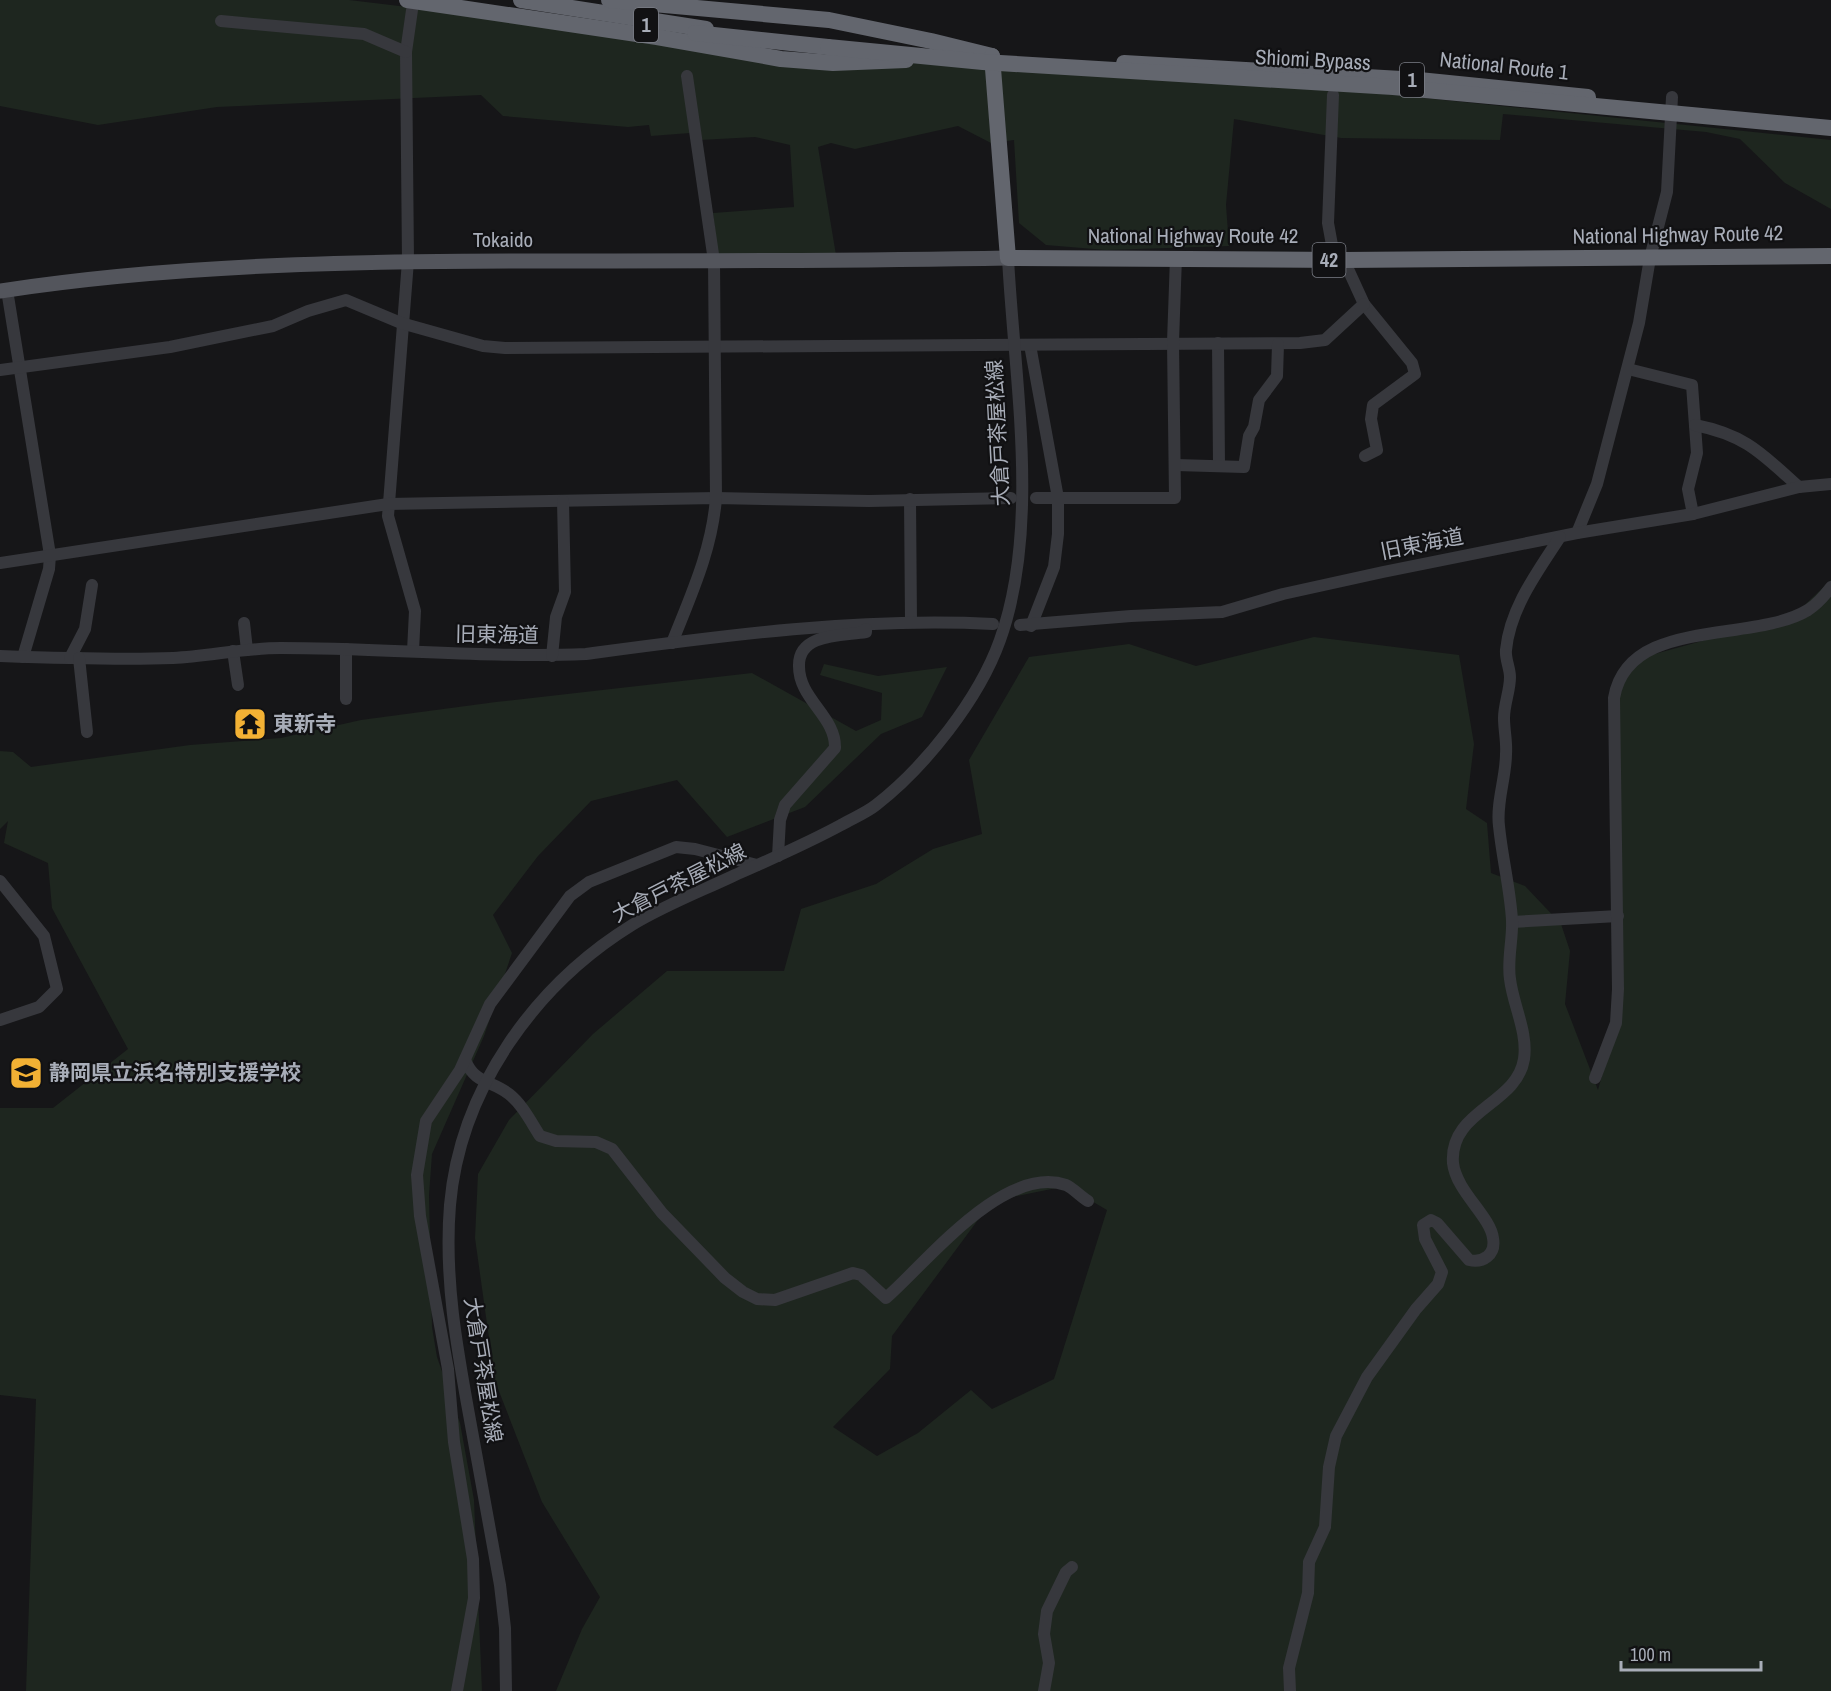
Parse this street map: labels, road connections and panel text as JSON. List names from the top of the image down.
{
  "streets": {
    "highway": [
      "1",
      "Shiomi Bypass",
      "National Route 1",
      "National Highway Route 42",
      "42"
    ],
    "main road": ["Tokaido"],
    "street": ["大倉戸茶屋松線", "旧東海道"]
  },
  "crossings": [
    ["National Highway Route 42", "Tokaido"],
    ["National Highway Route 42", "大倉戸茶屋松線"],
    ["Tokaido", "大倉戸茶屋松線"]
  ],
  "places": {
    "temple": ["東新寺"],
    "school or university": ["静岡県立浜名特別支援学校"]
  },
  "scale_bar": "100 m"
}
